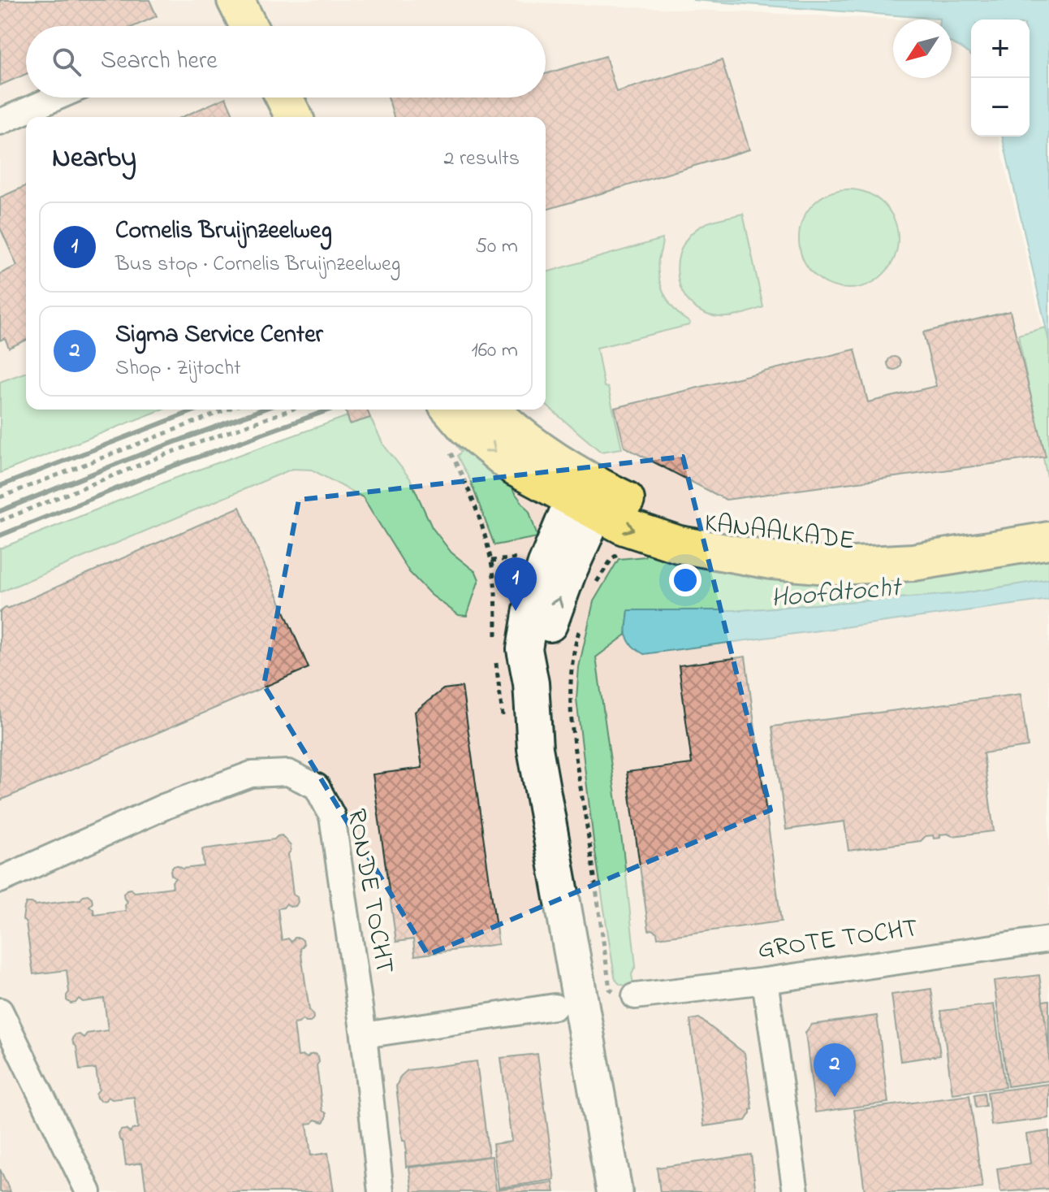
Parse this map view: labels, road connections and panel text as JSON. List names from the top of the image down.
{
  "streets": {
    "main road": ["KANAALKADE"],
    "street": ["RONDE TOCHT", "GROTE TOCHT"]
  },
  "water": ["Hoofdtocht"],
  "north": "bottom left",
  "page": {
    "map_buttons": ["+", "−"],
    "search": "Search here",
    "heading": ["Nearby", "2 results"],
    "list": [
      {
        "mark": "1",
        "name": "Cornelis Bruijnzeelweg",
        "note": "Bus stop · Cornelis Bruijnzeelweg",
        "value": "50 m"
      },
      {
        "mark": "2",
        "name": "Sigma Service Center",
        "note": "Shop · Zijtocht",
        "value": "160 m"
      }
    ],
    "pins": ["1", "2"]
  }
}
